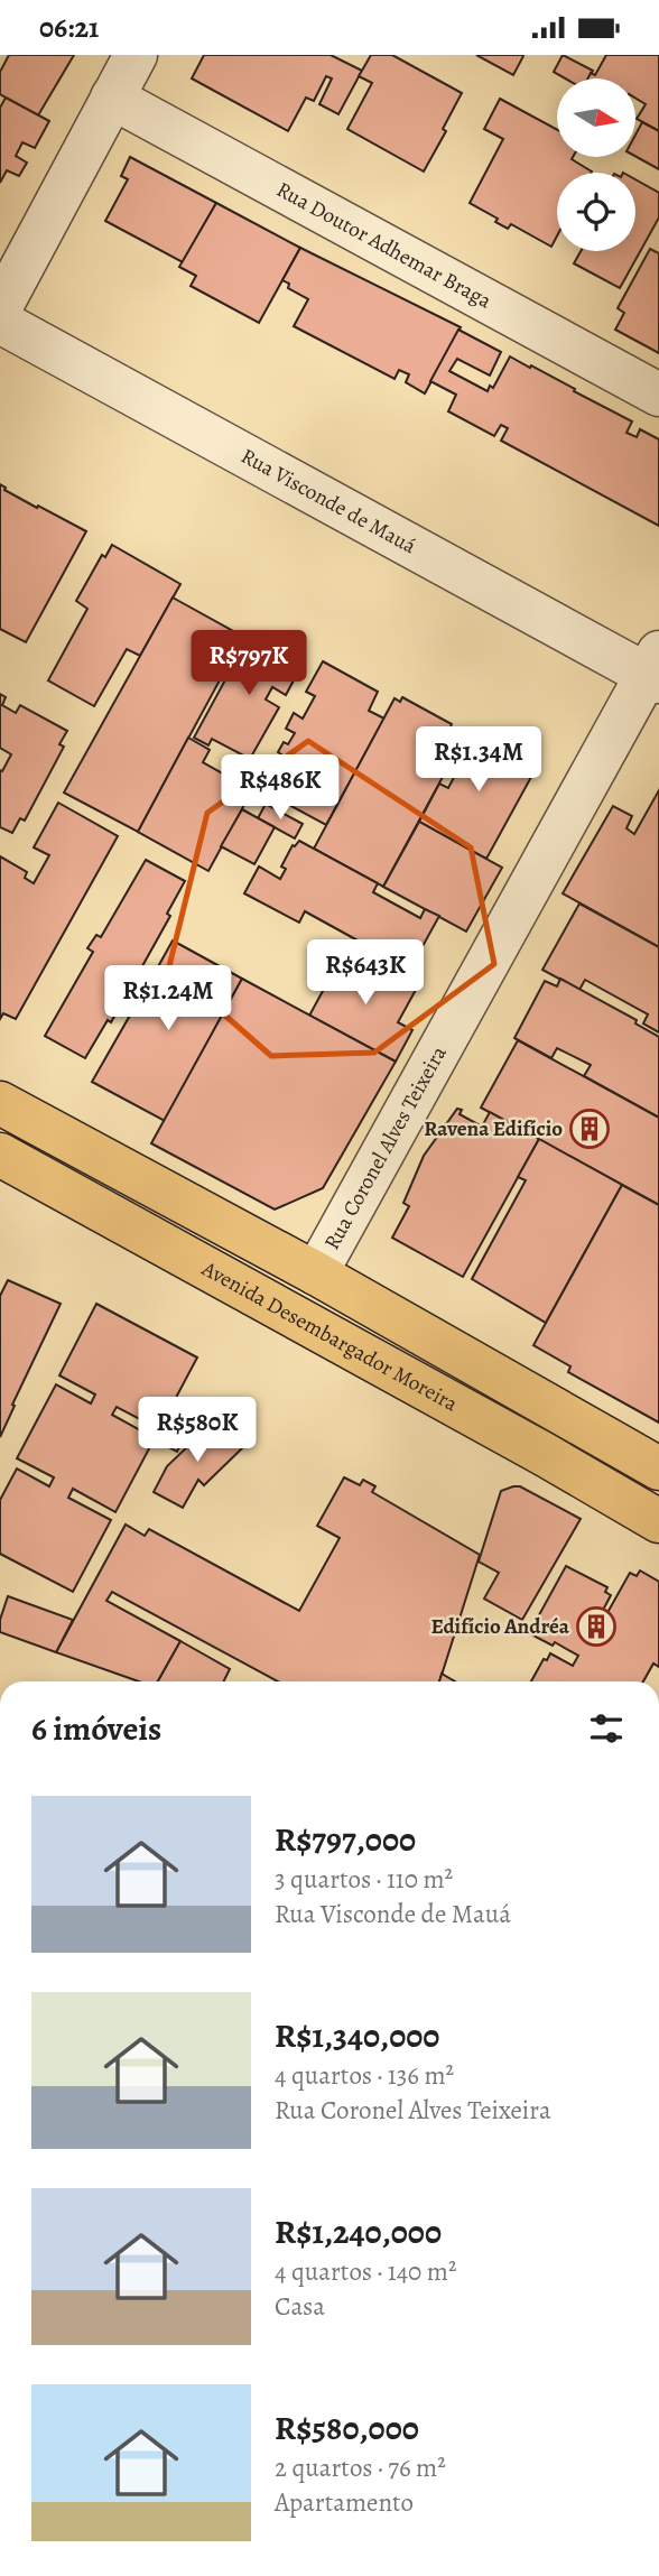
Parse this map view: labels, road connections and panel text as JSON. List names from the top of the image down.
{
  "streets": {
    "main road": ["Avenida Desembargador Moreira"],
    "street": ["Rua Doutor Adhemar Braga", "Rua Visconde de Mauá", "Rua Coronel Alves Teixeira"]
  },
  "crossings": [
    ["Rua Visconde de Mauá", "Rua Coronel Alves Teixeira"]
  ],
  "places": {
    "building": ["Ravena Edifício", "Edifício Andréa"]
  },
  "north": "right",
  "page": {
    "status": "06:21",
    "price": [
      "R$797K",
      "R$1.34M",
      "R$486K",
      "R$643K",
      "R$1.24M",
      "R$580K"
    ],
    "heading": "6 imóveis",
    "list": [
      {
        "name": "R$797,000",
        "note": "3 quartos · 110 m² · Rua Visconde de Mauá"
      },
      {
        "name": "R$1,340,000",
        "note": "4 quartos · 136 m² · Rua Coronel Alves Teixeira"
      },
      {
        "name": "R$1,240,000",
        "note": "4 quartos · 140 m² · Casa"
      },
      {
        "name": "R$580,000",
        "note": "2 quartos · 76 m² · Apartamento"
      }
    ]
  }
}
